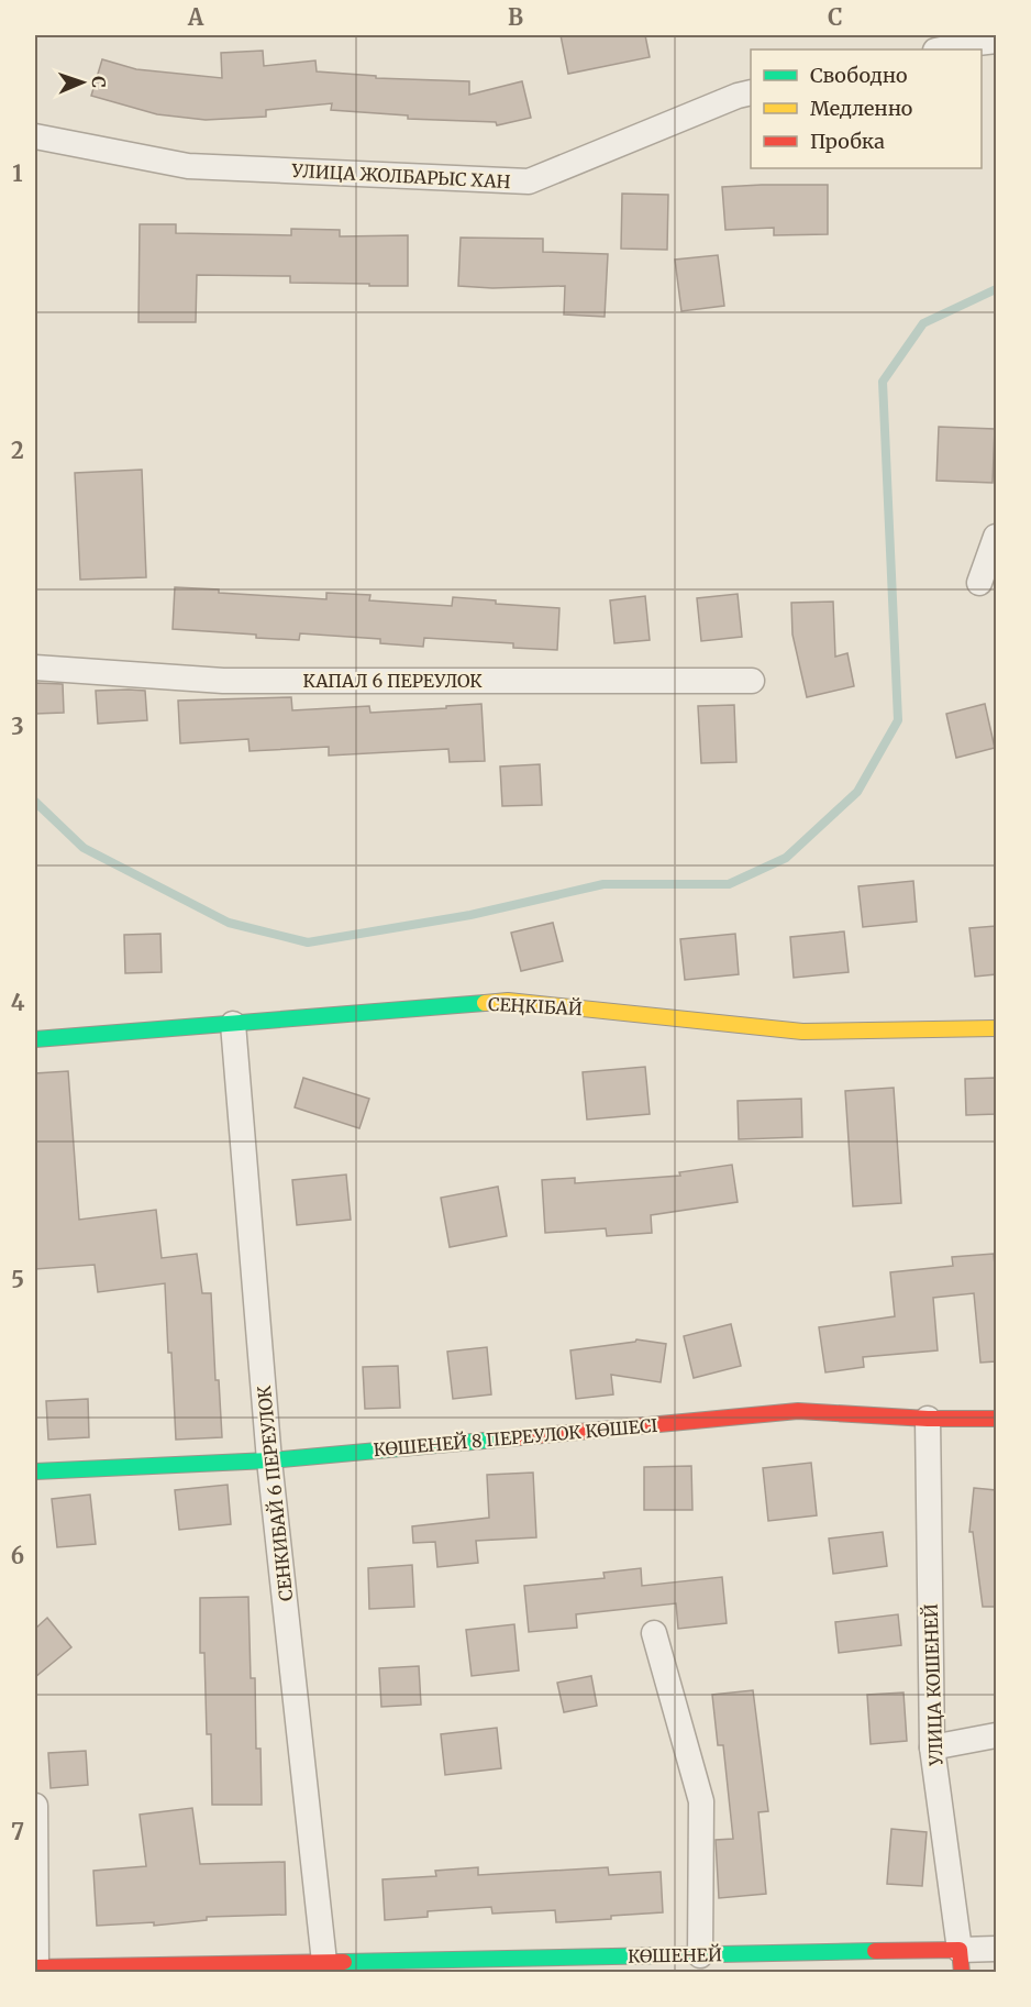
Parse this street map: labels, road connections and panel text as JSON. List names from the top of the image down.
{
  "streets": {
    "street": [
      "УЛИЦА ЖОЛБАРЫС ХАН",
      "КАПАЛ 6 ПЕРЕУЛОК",
      "СЕҢКІБАЙ",
      "КӨШЕНЕЙ 8 ПЕРЕУЛОК КӨШЕСІ",
      "СЕНКИБАЙ 6 ПЕРЕУЛОК",
      "УЛИЦА КОШЕНЕЙ",
      "КӨШЕНЕЙ"
    ]
  },
  "crossings": [
    ["СЕҢКІБАЙ", "СЕНКИБАЙ 6 ПЕРЕУЛОК"],
    ["КӨШЕНЕЙ 8 ПЕРЕУЛОК КӨШЕСІ", "СЕНКИБАЙ 6 ПЕРЕУЛОК"],
    ["КӨШЕНЕЙ 8 ПЕРЕУЛОК КӨШЕСІ", "УЛИЦА КОШЕНЕЙ"],
    ["СЕНКИБАЙ 6 ПЕРЕУЛОК", "КӨШЕНЕЙ"],
    ["УЛИЦА КОШЕНЕЙ", "КӨШЕНЕЙ"]
  ],
  "legend": ["Свободно", "Медленно", "Пробка"],
  "north": "right",
  "grid": {
    "columns": ["A", "B", "C"],
    "rows": [
      "1",
      "2",
      "3",
      "4",
      "5",
      "6",
      "7"
    ]
  }
}
